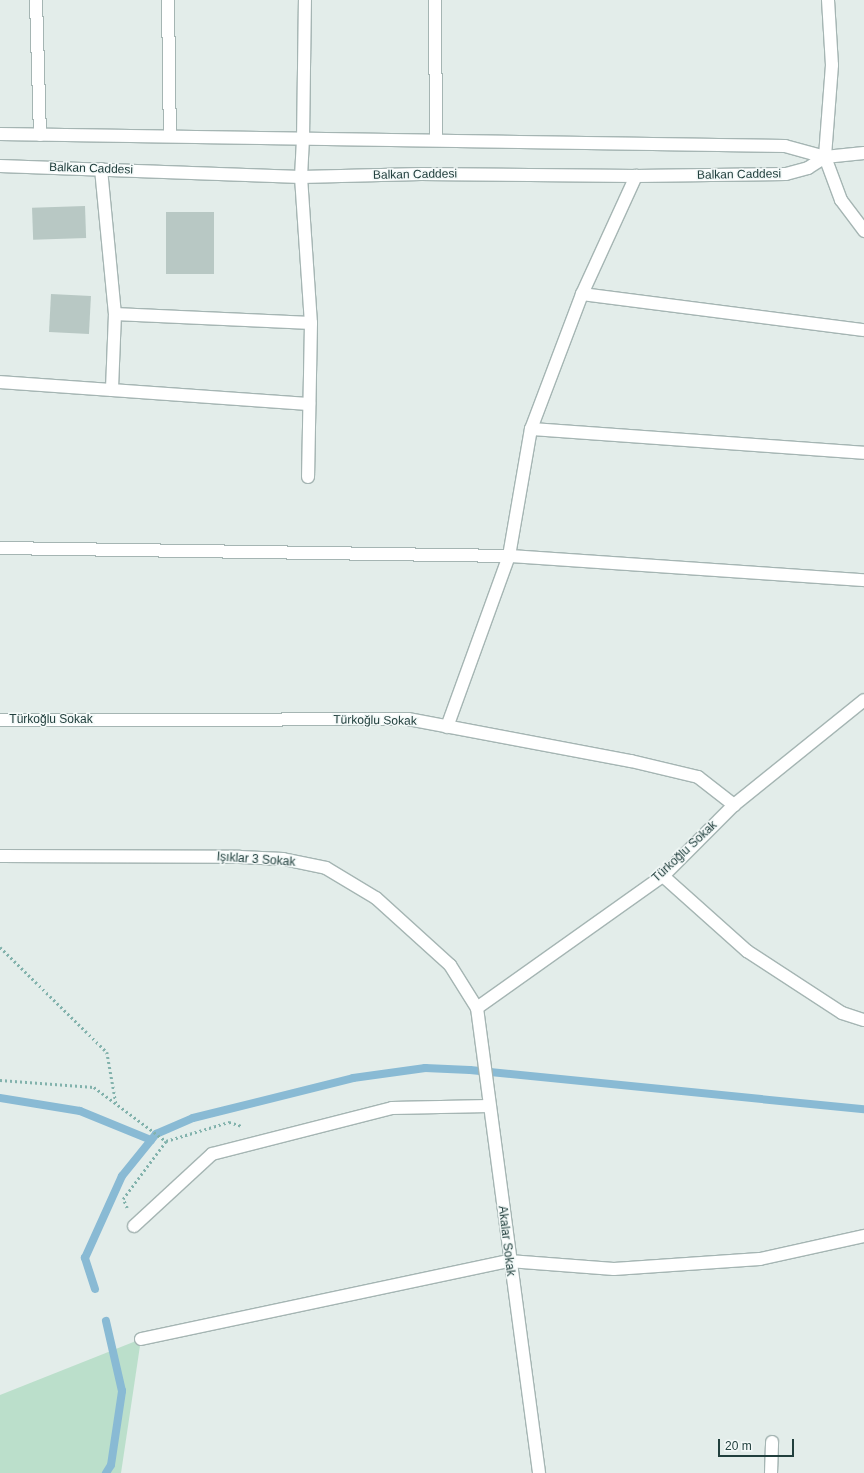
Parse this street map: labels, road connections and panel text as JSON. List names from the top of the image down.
{
  "streets": {
    "street": [
      "Balkan Caddesi",
      "Türkoğlu Sokak",
      "Işıklar 3 Sokak",
      "Akalar Sokak"
    ]
  },
  "crossings": [
    ["Türkoğlu Sokak", "Işıklar 3 Sokak"],
    ["Türkoğlu Sokak", "Akalar Sokak"],
    ["Işıklar 3 Sokak", "Akalar Sokak"]
  ],
  "scale_bar": "20 m"
}
